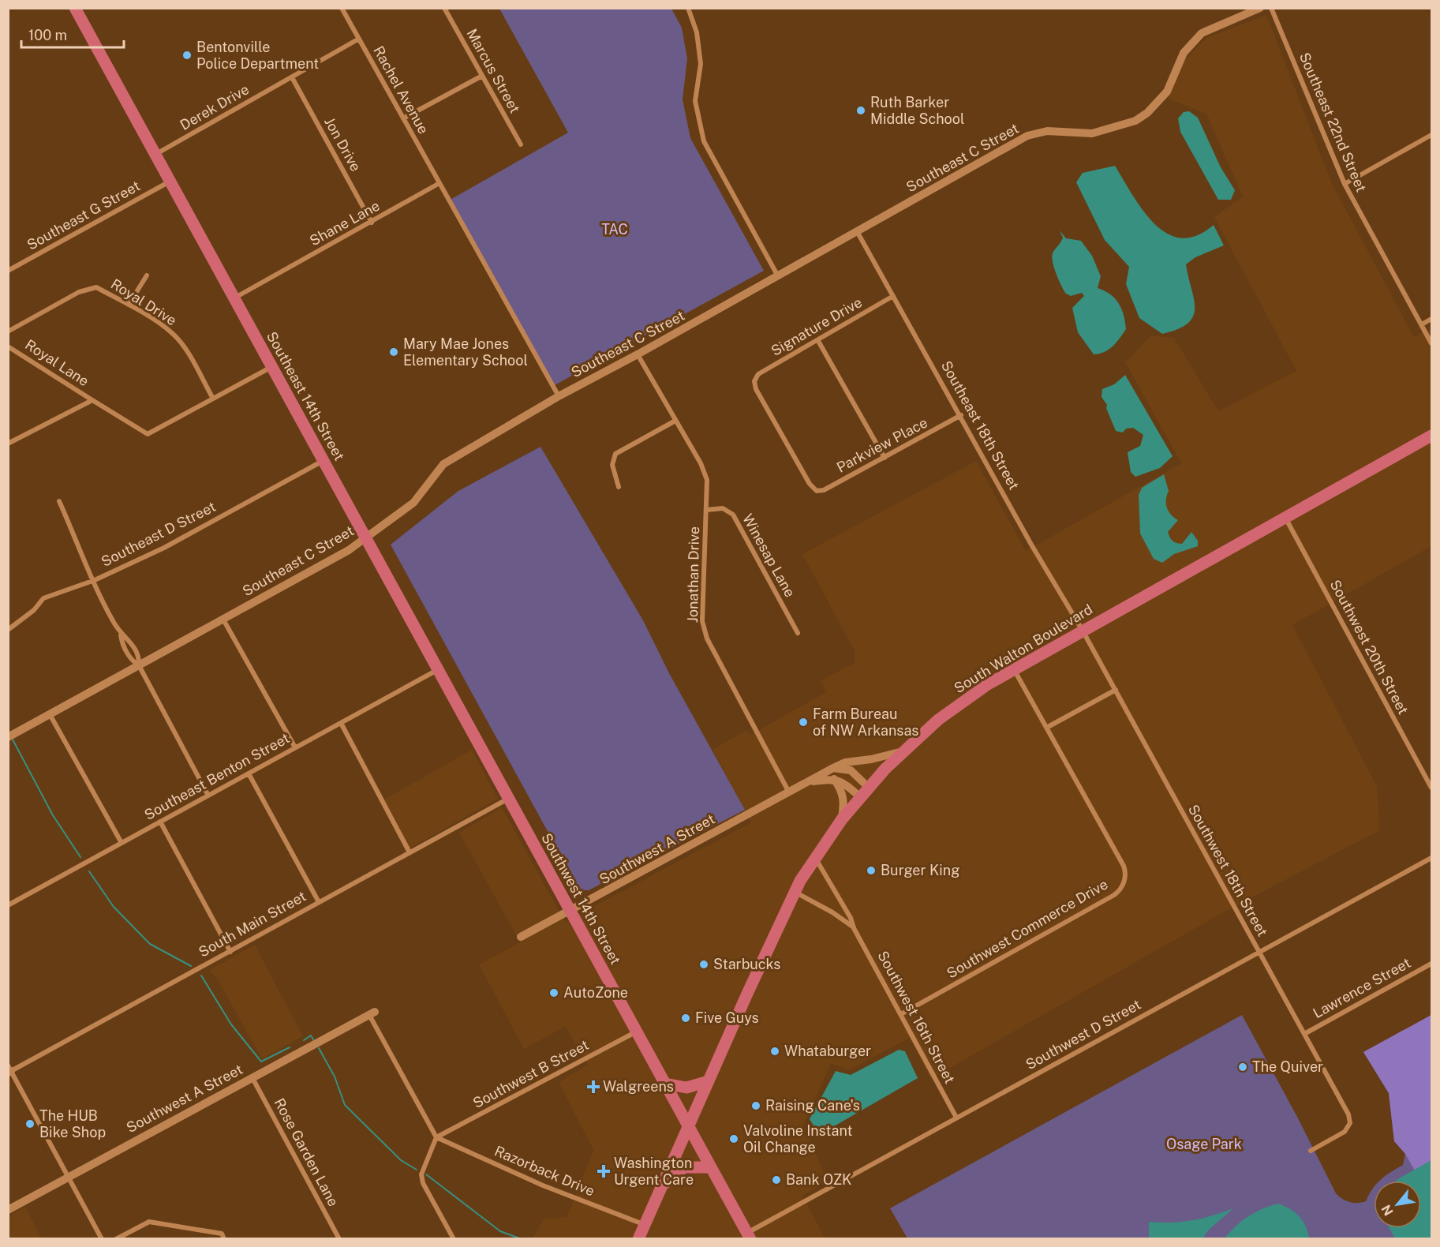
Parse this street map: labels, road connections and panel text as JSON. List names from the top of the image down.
{
  "streets": {
    "main road": ["Southeast 14th Street", "South Walton Boulevard", "Southwest 14th Street"],
    "street": [
      "Marcus Street",
      "Rachel Avenue",
      "Derek Drive",
      "Southeast 22nd Street",
      "Jon Drive",
      "Southeast C Street",
      "Southeast G Street",
      "Shane Lane",
      "Royal Drive",
      "Signature Drive",
      "Royal Lane",
      "Southeast 18th Street",
      "Parkview Place",
      "Southeast D Street",
      "Winesap Lane",
      "Jonathan Drive",
      "Southwest 20th Street",
      "Southeast Benton Street",
      "Southwest A Street",
      "Southwest 18th Street",
      "South Main Street",
      "Southwest Commerce Drive",
      "Lawrence Street",
      "Southwest 16th Street",
      "Southwest D Street",
      "Southwest B Street",
      "Rose Garden Lane",
      "Razorback Drive"
    ]
  },
  "crossings": [
    ["Rachel Avenue", "Derek Drive"],
    ["Rachel Avenue", "Southeast C Street"],
    ["Rachel Avenue", "Shane Lane"],
    ["Derek Drive", "Jon Drive"],
    ["Derek Drive", "Southeast 14th Street"],
    ["Jon Drive", "Shane Lane"],
    ["Southeast C Street", "Southeast 14th Street"],
    ["Southeast C Street", "Southeast 18th Street"],
    ["Southeast C Street", "Jonathan Drive"],
    ["Southeast G Street", "Southeast 14th Street"],
    ["Shane Lane", "Southeast 14th Street"],
    ["Royal Drive", "Royal Lane"],
    ["Signature Drive", "Southeast 18th Street"],
    ["Signature Drive", "Parkview Place"],
    ["Southeast 14th Street", "Southeast D Street"],
    ["Southeast 14th Street", "Southeast Benton Street"],
    ["Southeast 14th Street", "Southwest 14th Street"],
    ["Southeast 14th Street", "South Main Street"],
    ["Southeast 18th Street", "Parkview Place"],
    ["Southeast 18th Street", "South Walton Boulevard"],
    ["Southeast 18th Street", "Southwest 18th Street"],
    ["Winesap Lane", "Jonathan Drive"],
    ["Jonathan Drive", "Southwest A Street"],
    ["Southwest 20th Street", "South Walton Boulevard"],
    ["South Walton Boulevard", "Southwest A Street"],
    ["South Walton Boulevard", "Southwest 18th Street"],
    ["South Walton Boulevard", "Southwest 14th Street"],
    ["South Walton Boulevard", "Southwest Commerce Drive"],
    ["South Walton Boulevard", "Southwest 16th Street"],
    ["South Walton Boulevard", "Razorback Drive"],
    ["Southwest A Street", "Southwest 14th Street"],
    ["Southwest A Street", "Rose Garden Lane"],
    ["Southwest 18th Street", "Lawrence Street"],
    ["Southwest 18th Street", "Southwest D Street"],
    ["Southwest 14th Street", "South Main Street"],
    ["Southwest 14th Street", "Southwest D Street"],
    ["Southwest 14th Street", "Southwest B Street"],
    ["Southwest Commerce Drive", "Southwest 16th Street"],
    ["Southwest 16th Street", "Southwest D Street"],
    ["Southwest B Street", "Razorback Drive"]
  ],
  "parks": ["TAC", "Osage Park"],
  "places": {
    "other": [
      "Bentonville Police Department",
      "Ruth Barker Middle School",
      "Mary Mae Jones Elementary School",
      "Farm Bureau of NW Arkansas",
      "Burger King",
      "Starbucks",
      "AutoZone",
      "Five Guys",
      "Whataburger",
      "The Quiver",
      "Raising Cane's",
      "The HUB Bike Shop",
      "Valvoline Instant Oil Change",
      "Bank OZK"
    ],
    "health": ["Walgreens", "Washington Urgent Care"]
  },
  "scale_bar": "100 m",
  "north": "bottom left"
}
